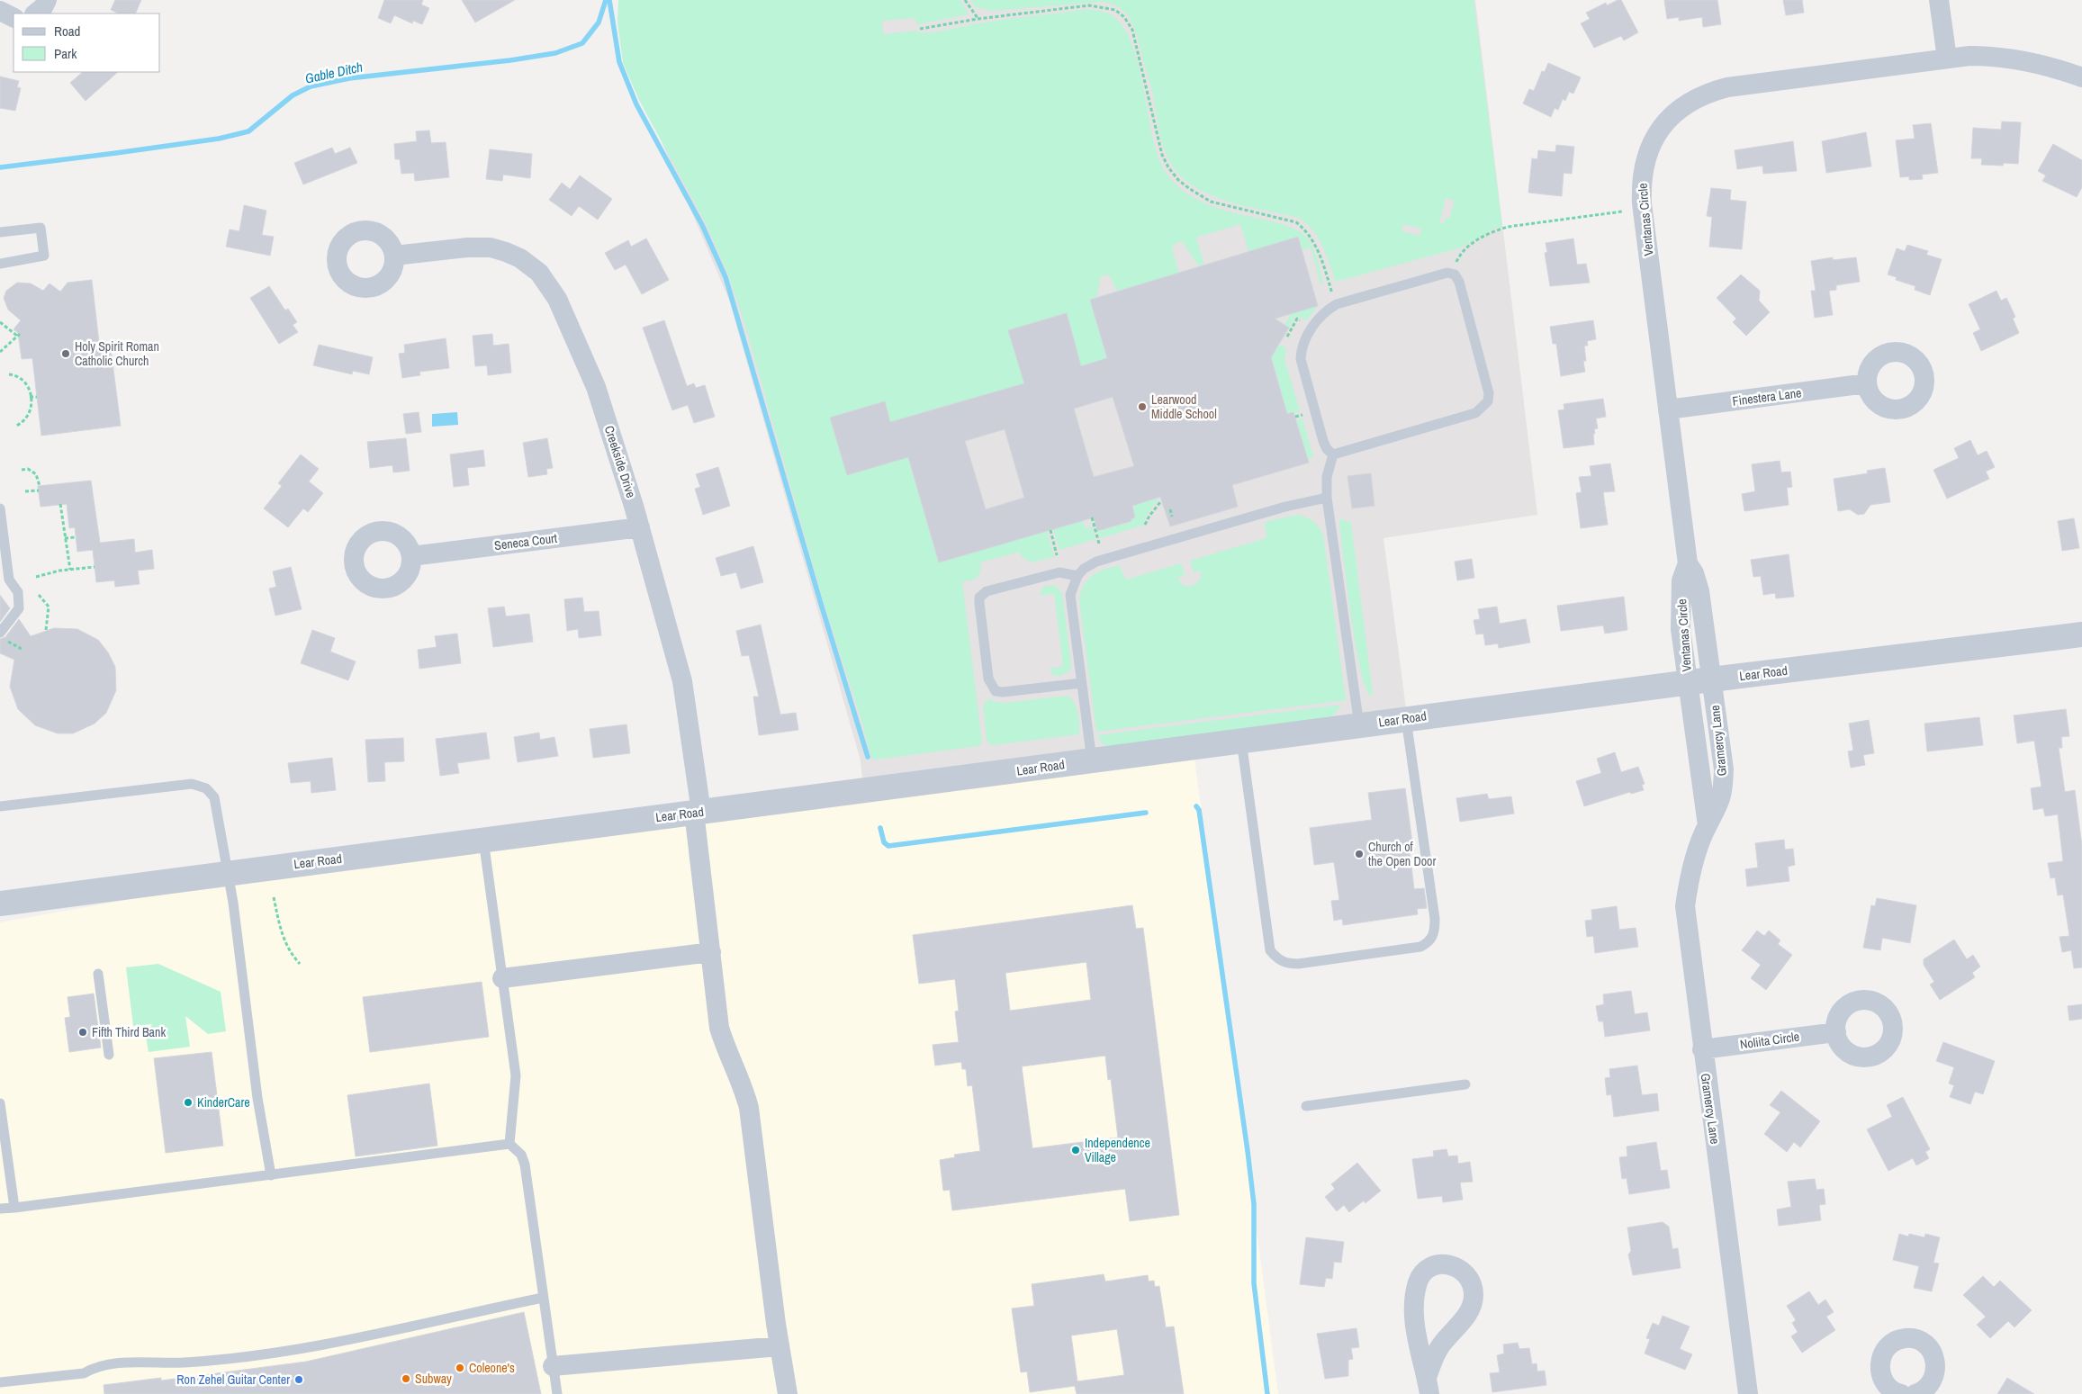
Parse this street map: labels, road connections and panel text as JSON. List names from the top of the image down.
{
  "streets": {
    "street": [
      "Ventanas Circle",
      "Finestera Lane",
      "Creekside Drive",
      "Seneca Court",
      "Lear Road",
      "Gramercy Lane",
      "Noliita Circle"
    ]
  },
  "crossings": [
    ["Ventanas Circle", "Finestera Lane"],
    ["Ventanas Circle", "Lear Road"],
    ["Ventanas Circle", "Gramercy Lane"],
    ["Creekside Drive", "Seneca Court"],
    ["Creekside Drive", "Lear Road"],
    ["Lear Road", "Gramercy Lane"],
    ["Gramercy Lane", "Noliita Circle"]
  ],
  "water": ["Gable Ditch"],
  "places": [
    "Holy Spirit Roman Catholic Church",
    "Learwood Middle School",
    "Church of the Open Door",
    "Fifth Third Bank",
    "KinderCare",
    "Independence Village",
    "Coleone's",
    "Subway",
    "Ron Zehel Guitar Center"
  ],
  "legend": ["Road", "Park"]
}
